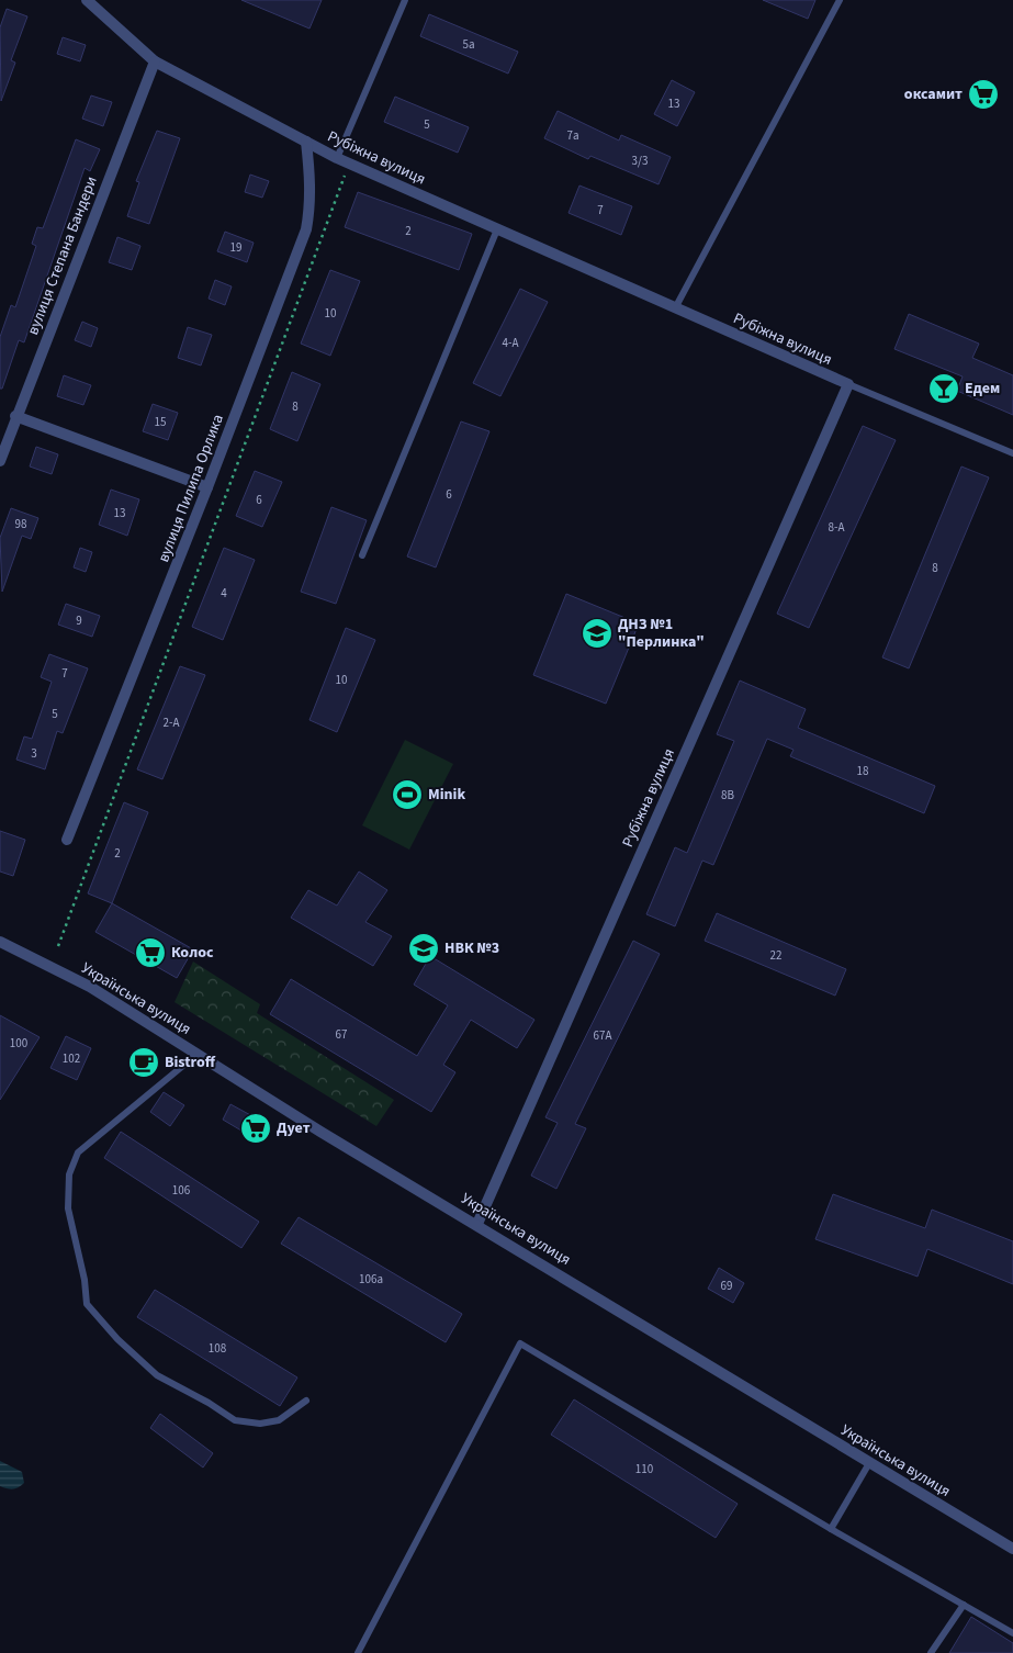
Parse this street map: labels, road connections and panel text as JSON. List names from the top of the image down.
{
  "streets": {
    "street": [
      "Рубіжна вулиця",
      "вулиця Степана Бандери",
      "вулиця Пилипа Орлика",
      "Українська вулиця"
    ]
  },
  "crossings": [
    ["Рубіжна вулиця", "вулиця Степана Бандери"],
    ["Рубіжна вулиця", "вулиця Пилипа Орлика"],
    ["Рубіжна вулиця", "Українська вулиця"]
  ],
  "places": {
    "supermarket": ["оксамит", "Колос", "Дует"],
    "bar": ["Едем"],
    "school or university": ["ДНЗ №1 \"Перлинка\"", "НВК №3"],
    "sports": ["Minik"],
    "cafe": ["Bistroff"]
  },
  "house_numbers": [
    "5а",
    "13",
    "5",
    "7а",
    "3/3",
    "7",
    "2",
    "19",
    "10",
    "4-А",
    "8",
    "15",
    "6",
    "6",
    "13",
    "98",
    "8-А",
    "8",
    "4",
    "9",
    "7",
    "10",
    "5",
    "2-А",
    "3",
    "18",
    "8В",
    "2",
    "22",
    "67",
    "67А",
    "100",
    "102",
    "106",
    "106а",
    "69",
    "108",
    "110"
  ]
}
